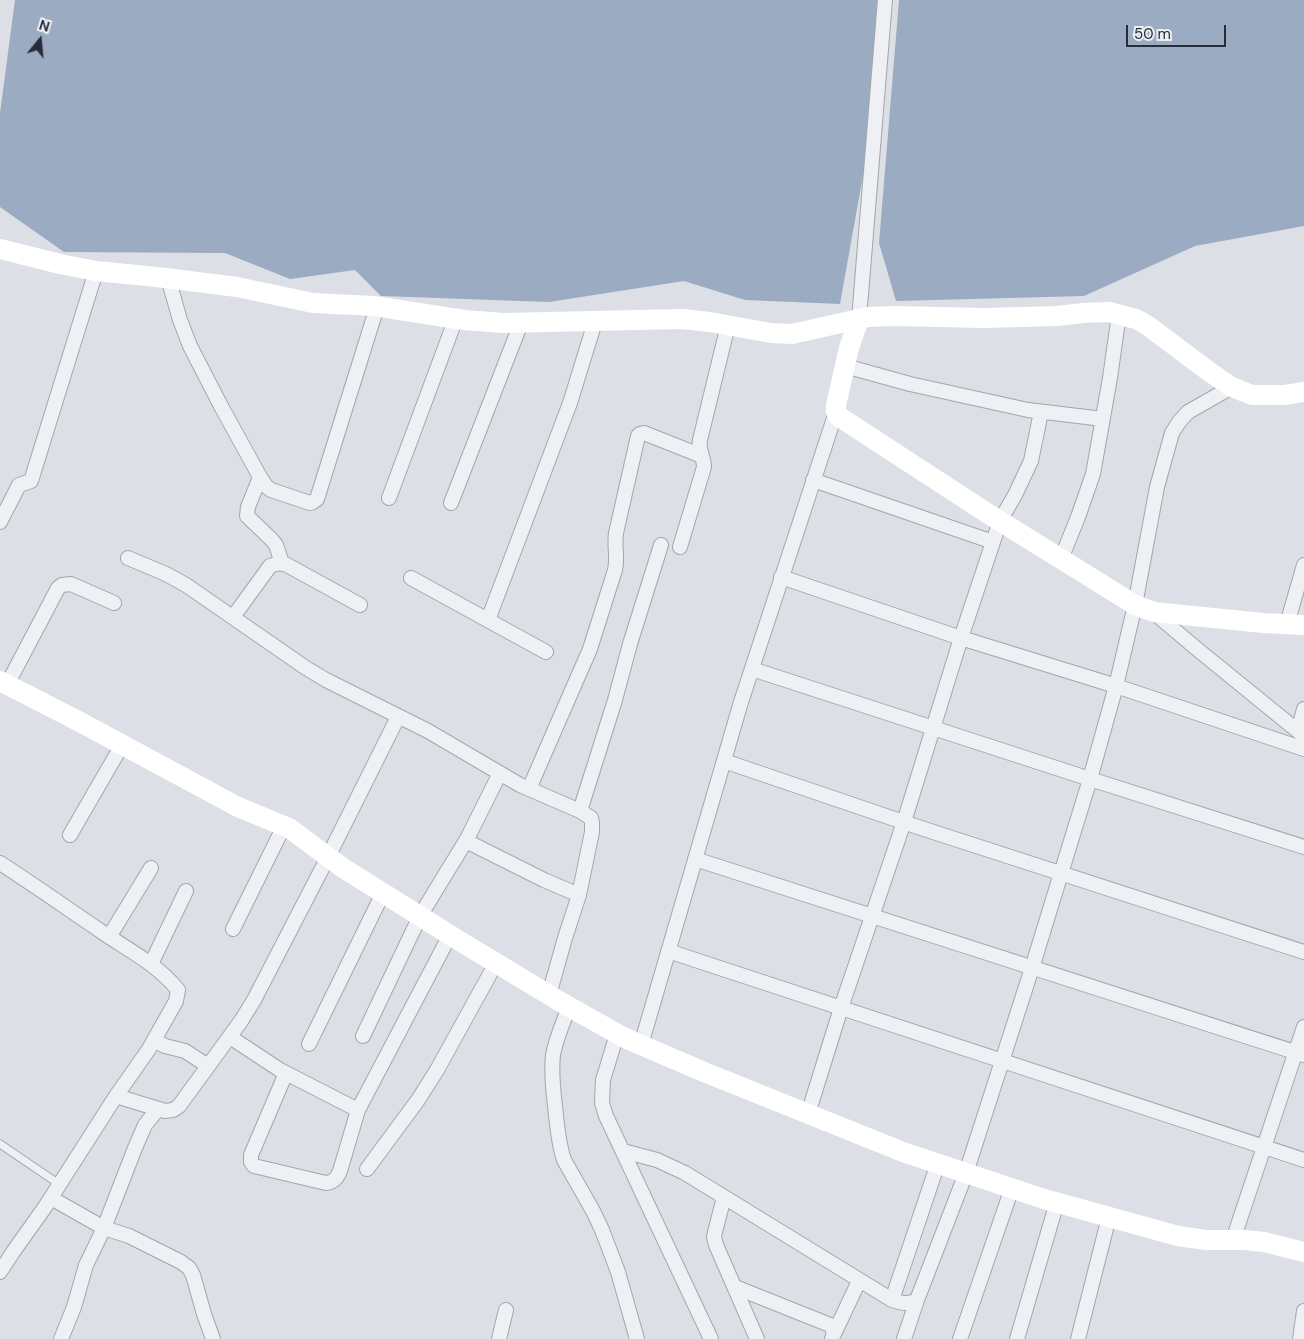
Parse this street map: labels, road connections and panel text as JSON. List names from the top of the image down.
{
  "scale_bar": "50 m",
  "north": "top"
}
